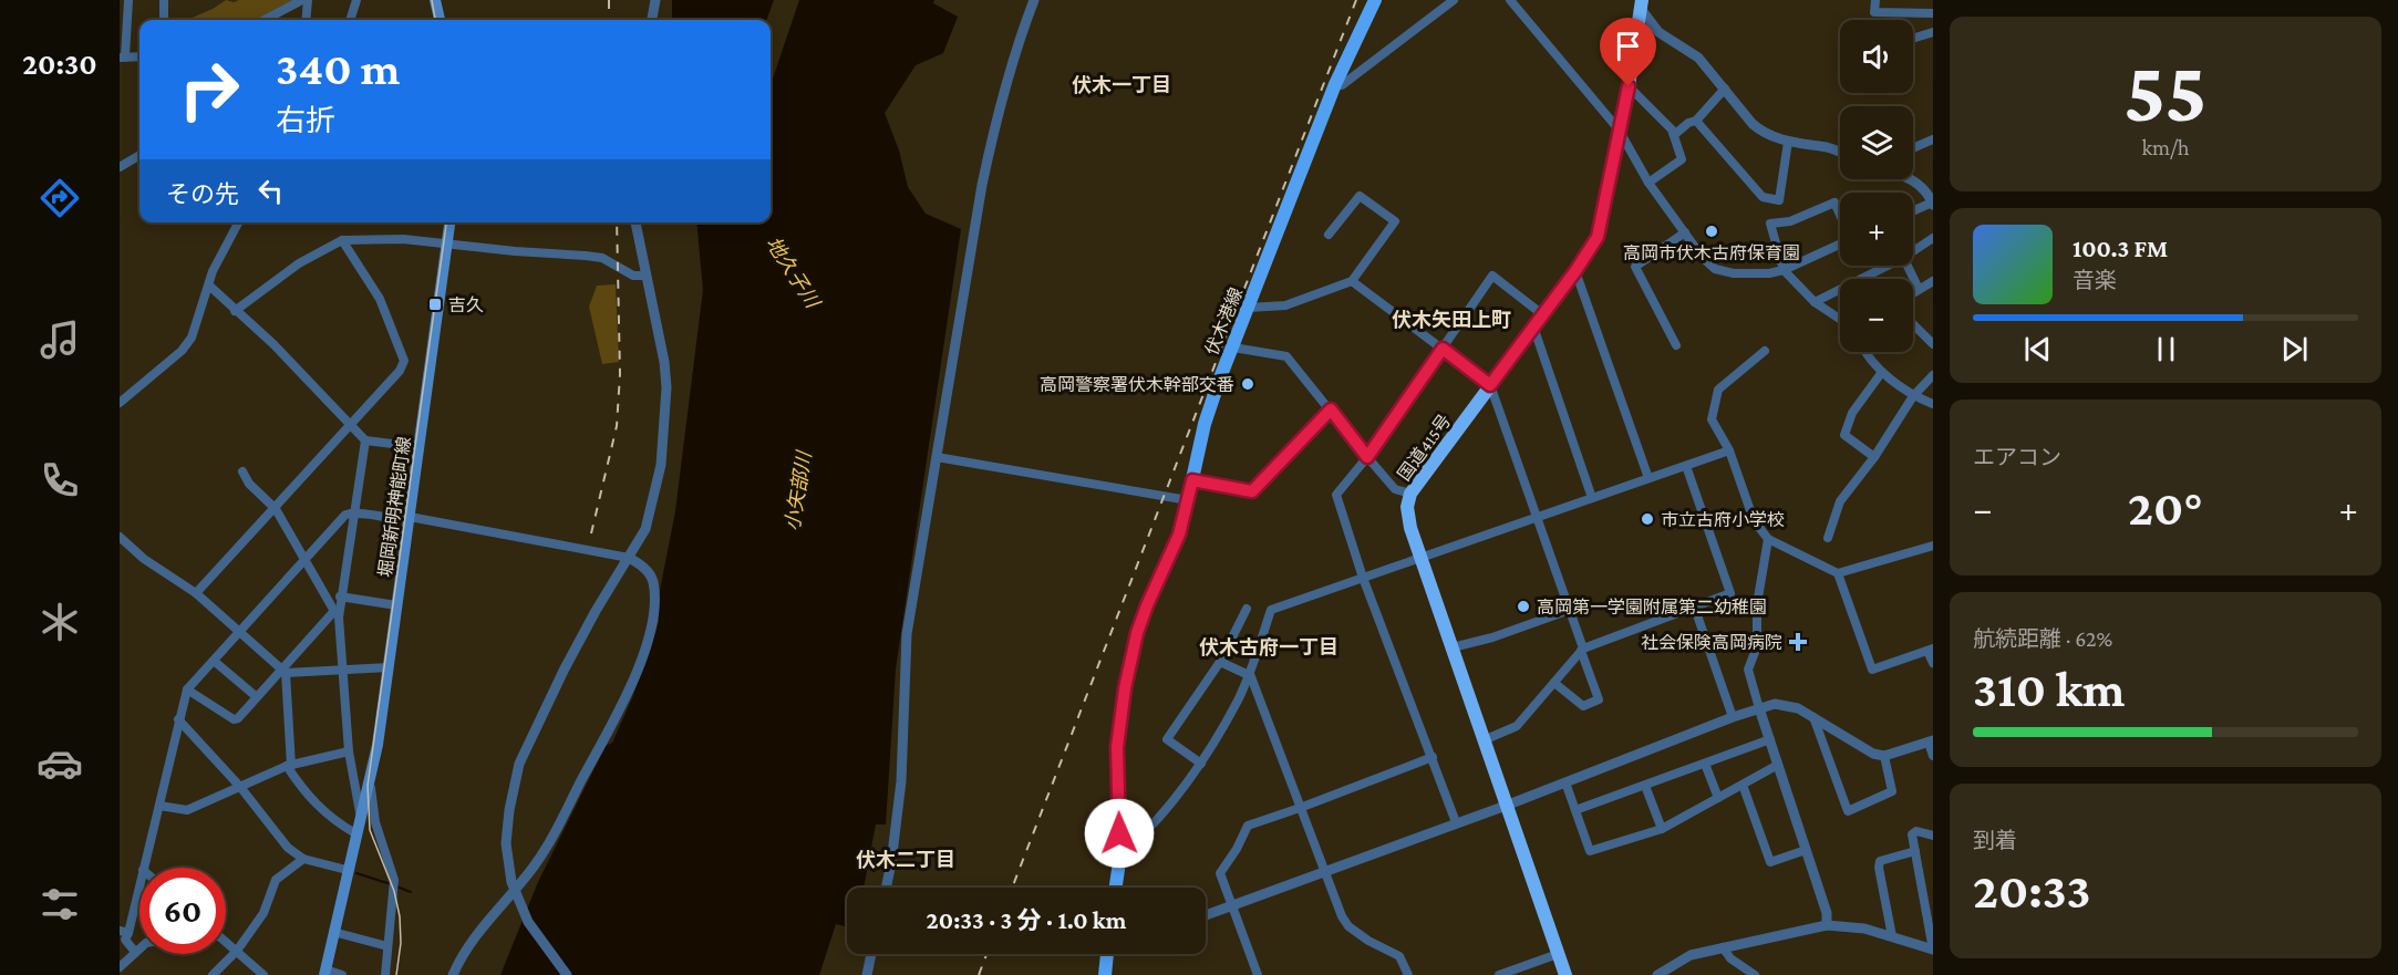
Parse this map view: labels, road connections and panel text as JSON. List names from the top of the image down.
{
  "streets": {
    "highway": ["国道415号"],
    "main road": ["伏木港線", "堀岡新明神能町線"]
  },
  "districts": [
    "伏木一丁目",
    "伏木矢田上町",
    "伏木古府一丁目",
    "伏木二丁目"
  ],
  "water": ["地久子川", "小矢部川"],
  "places": {
    "other": [
      "高岡市伏木古府保育園",
      "高岡警察署伏木幹部交番",
      "市立古府小学校",
      "高岡第一学園附属第二幼稚園"
    ],
    "transit": ["吉久"],
    "health": ["社会保険高岡病院"]
  },
  "page": {
    "tabs": "20:30",
    "tile": [
      ["55", "km/h"],
      "エアコン",
      ["航続距離 · 62%", "310 km"],
      ["到着", "20:33"]
    ],
    "map_buttons": ["+", "−"],
    "turn": ["340 m", "右折"],
    "then": "その先",
    "song": ["100.3 FM", "音楽"],
    "heat": ["−", "20°", "+"],
    "limit": "60",
    "trip": "20:33 · 3 分 · 1.0 km"
  }
}
